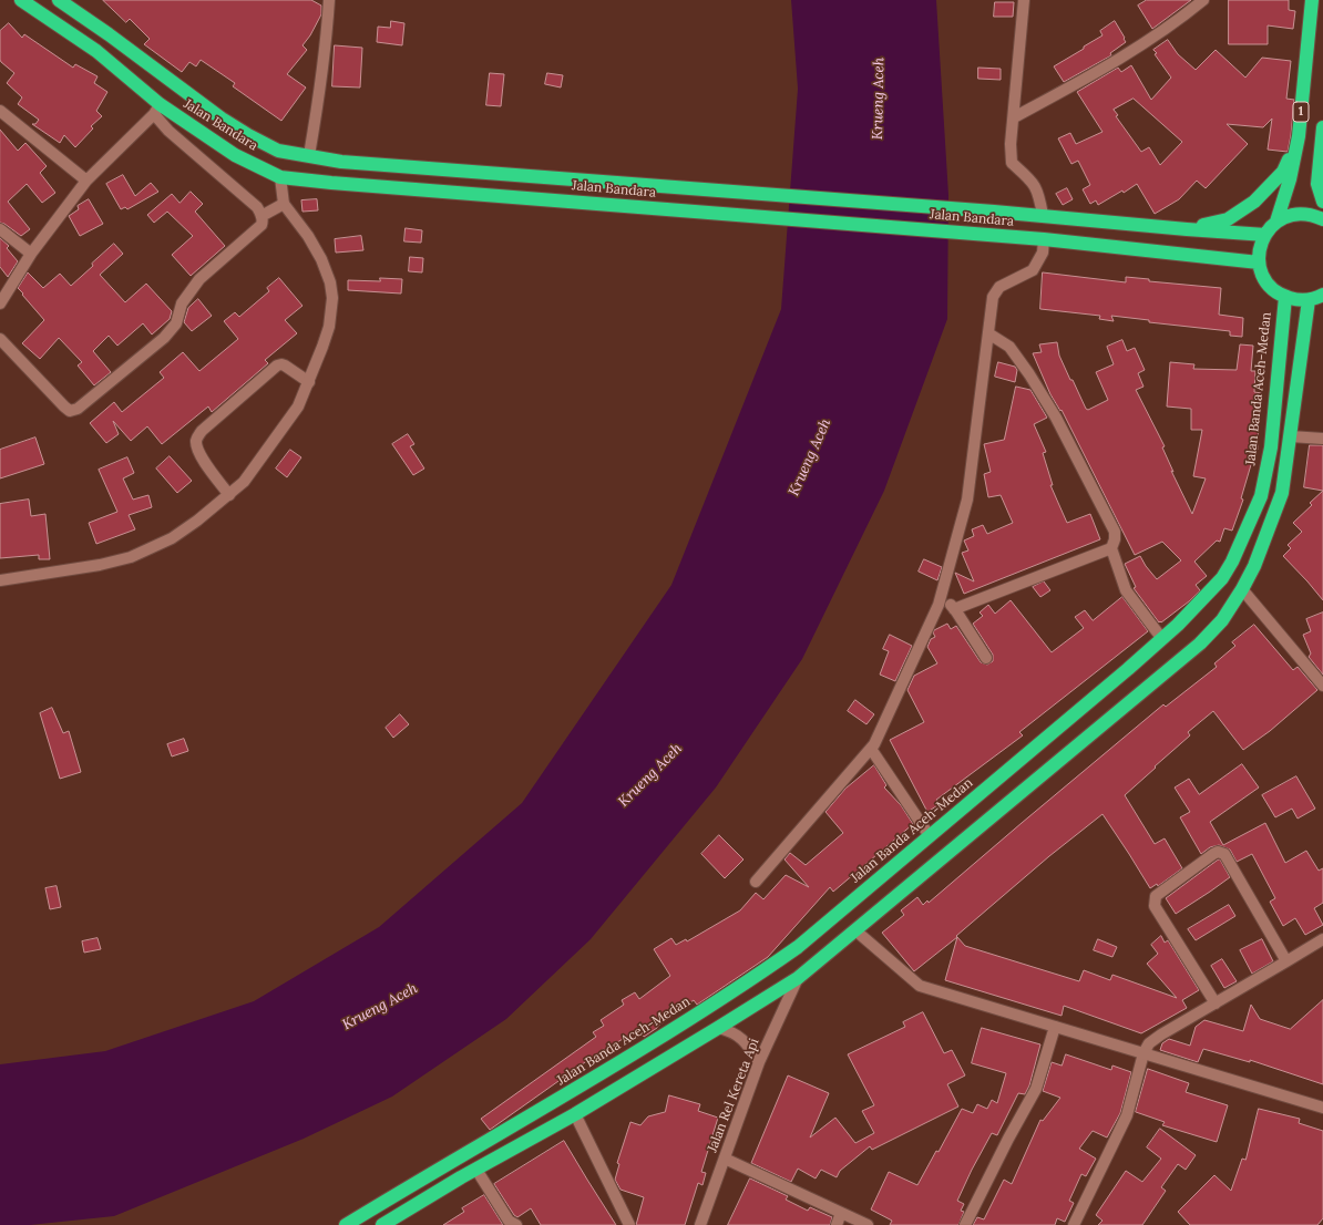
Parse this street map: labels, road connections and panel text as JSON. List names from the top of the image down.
{
  "streets": {
    "highway": ["1", "Jalan Bandara", "Jalan Banda Aceh-Medan"],
    "street": ["Jalan Rel Kereta Api"]
  },
  "crossings": [
    ["1", "Jalan Bandara"]
  ],
  "water": ["Krueng Aceh"]
}
